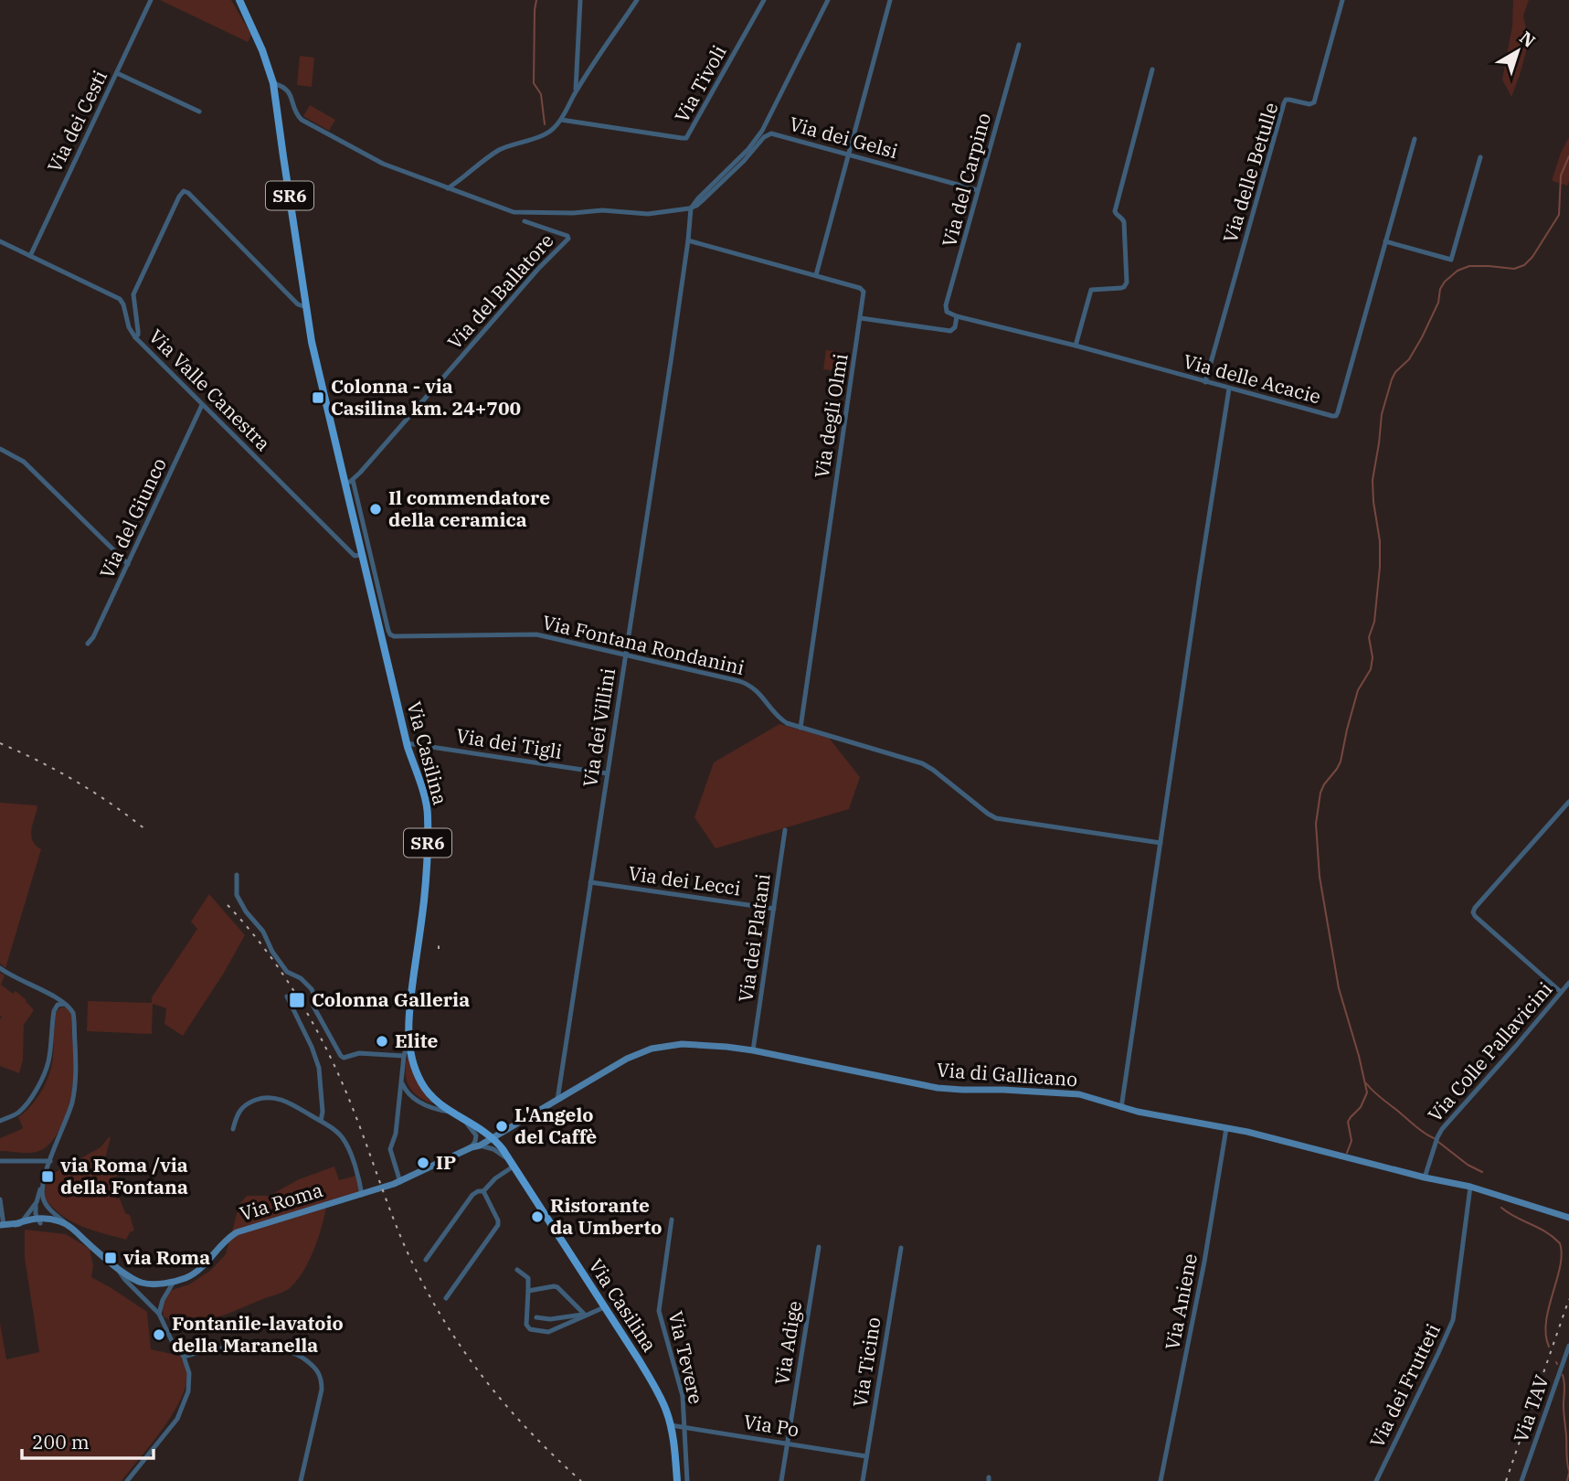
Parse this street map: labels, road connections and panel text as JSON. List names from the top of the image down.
{
  "streets": {
    "main road": ["SR6", "Via Casilina"],
    "street": [
      "Via Tivoli",
      "Via dei Cesti",
      "Via dei Gelsi",
      "Via delle Betulle",
      "Via del Carpino",
      "Via del Ballatore",
      "Via delle Acacie",
      "Via Valle Canestra",
      "Via degli Olmi",
      "Via del Giunco",
      "Via Fontana Rondanini",
      "Via dei Villini",
      "Via dei Tigli",
      "Via dei Lecci",
      "Via dei Platani",
      "Via Colle Pallavicini",
      "Via di Gallicano",
      "Via Roma",
      "Via Aniene",
      "Via Adige",
      "Via Tevere",
      "Via Ticino",
      "Via dei Frutteti",
      "Via TAV",
      "Via Po"
    ]
  },
  "crossings": [
    ["Via dei Cesti", "Via Valle Canestra"],
    ["Via dei Gelsi", "Via del Carpino"],
    ["Via dei Gelsi", "Via dei Villini"],
    ["Via delle Betulle", "Via delle Acacie"],
    ["Via del Carpino", "Via delle Acacie"],
    ["Via del Ballatore", "Via Fontana Rondanini"],
    ["Via del Ballatore", "Via Casilina"],
    ["Via Valle Canestra", "Via del Giunco"],
    ["Via Valle Canestra", "Via Casilina"],
    ["Via degli Olmi", "Via Fontana Rondanini"],
    ["Via degli Olmi", "Via dei Villini"],
    ["Via Fontana Rondanini", "Via dei Villini"],
    ["Via dei Villini", "Via dei Tigli"],
    ["Via dei Villini", "Via dei Lecci"],
    ["Via dei Villini", "Via di Gallicano"],
    ["Via dei Tigli", "Via Casilina"],
    ["Via Casilina", "Via di Gallicano"],
    ["Via Casilina", "Via Roma"],
    ["Via Casilina", "Via Po"],
    ["Via dei Lecci", "Via dei Platani"],
    ["Via dei Platani", "Via di Gallicano"],
    ["Via Colle Pallavicini", "Via di Gallicano"],
    ["Via di Gallicano", "Via Roma"],
    ["Via di Gallicano", "Via Aniene"],
    ["Via di Gallicano", "Via dei Frutteti"],
    ["Via Adige", "Via Po"],
    ["Via Tevere", "Via Po"],
    ["Via Ticino", "Via Po"]
  ],
  "places": {
    "transit": [
      "Colonna - via Casilina km. 24+700",
      "Colonna Galleria",
      "via Roma /via della Fontana",
      "via Roma"
    ],
    "other": [
      "Il commendatore della ceramica",
      "Elite",
      "L'Angelo del Caffè",
      "IP",
      "Ristorante da Umberto",
      "Fontanile-lavatoio della Maranella"
    ]
  },
  "scale_bar": "200 m",
  "north": "top right"
}
